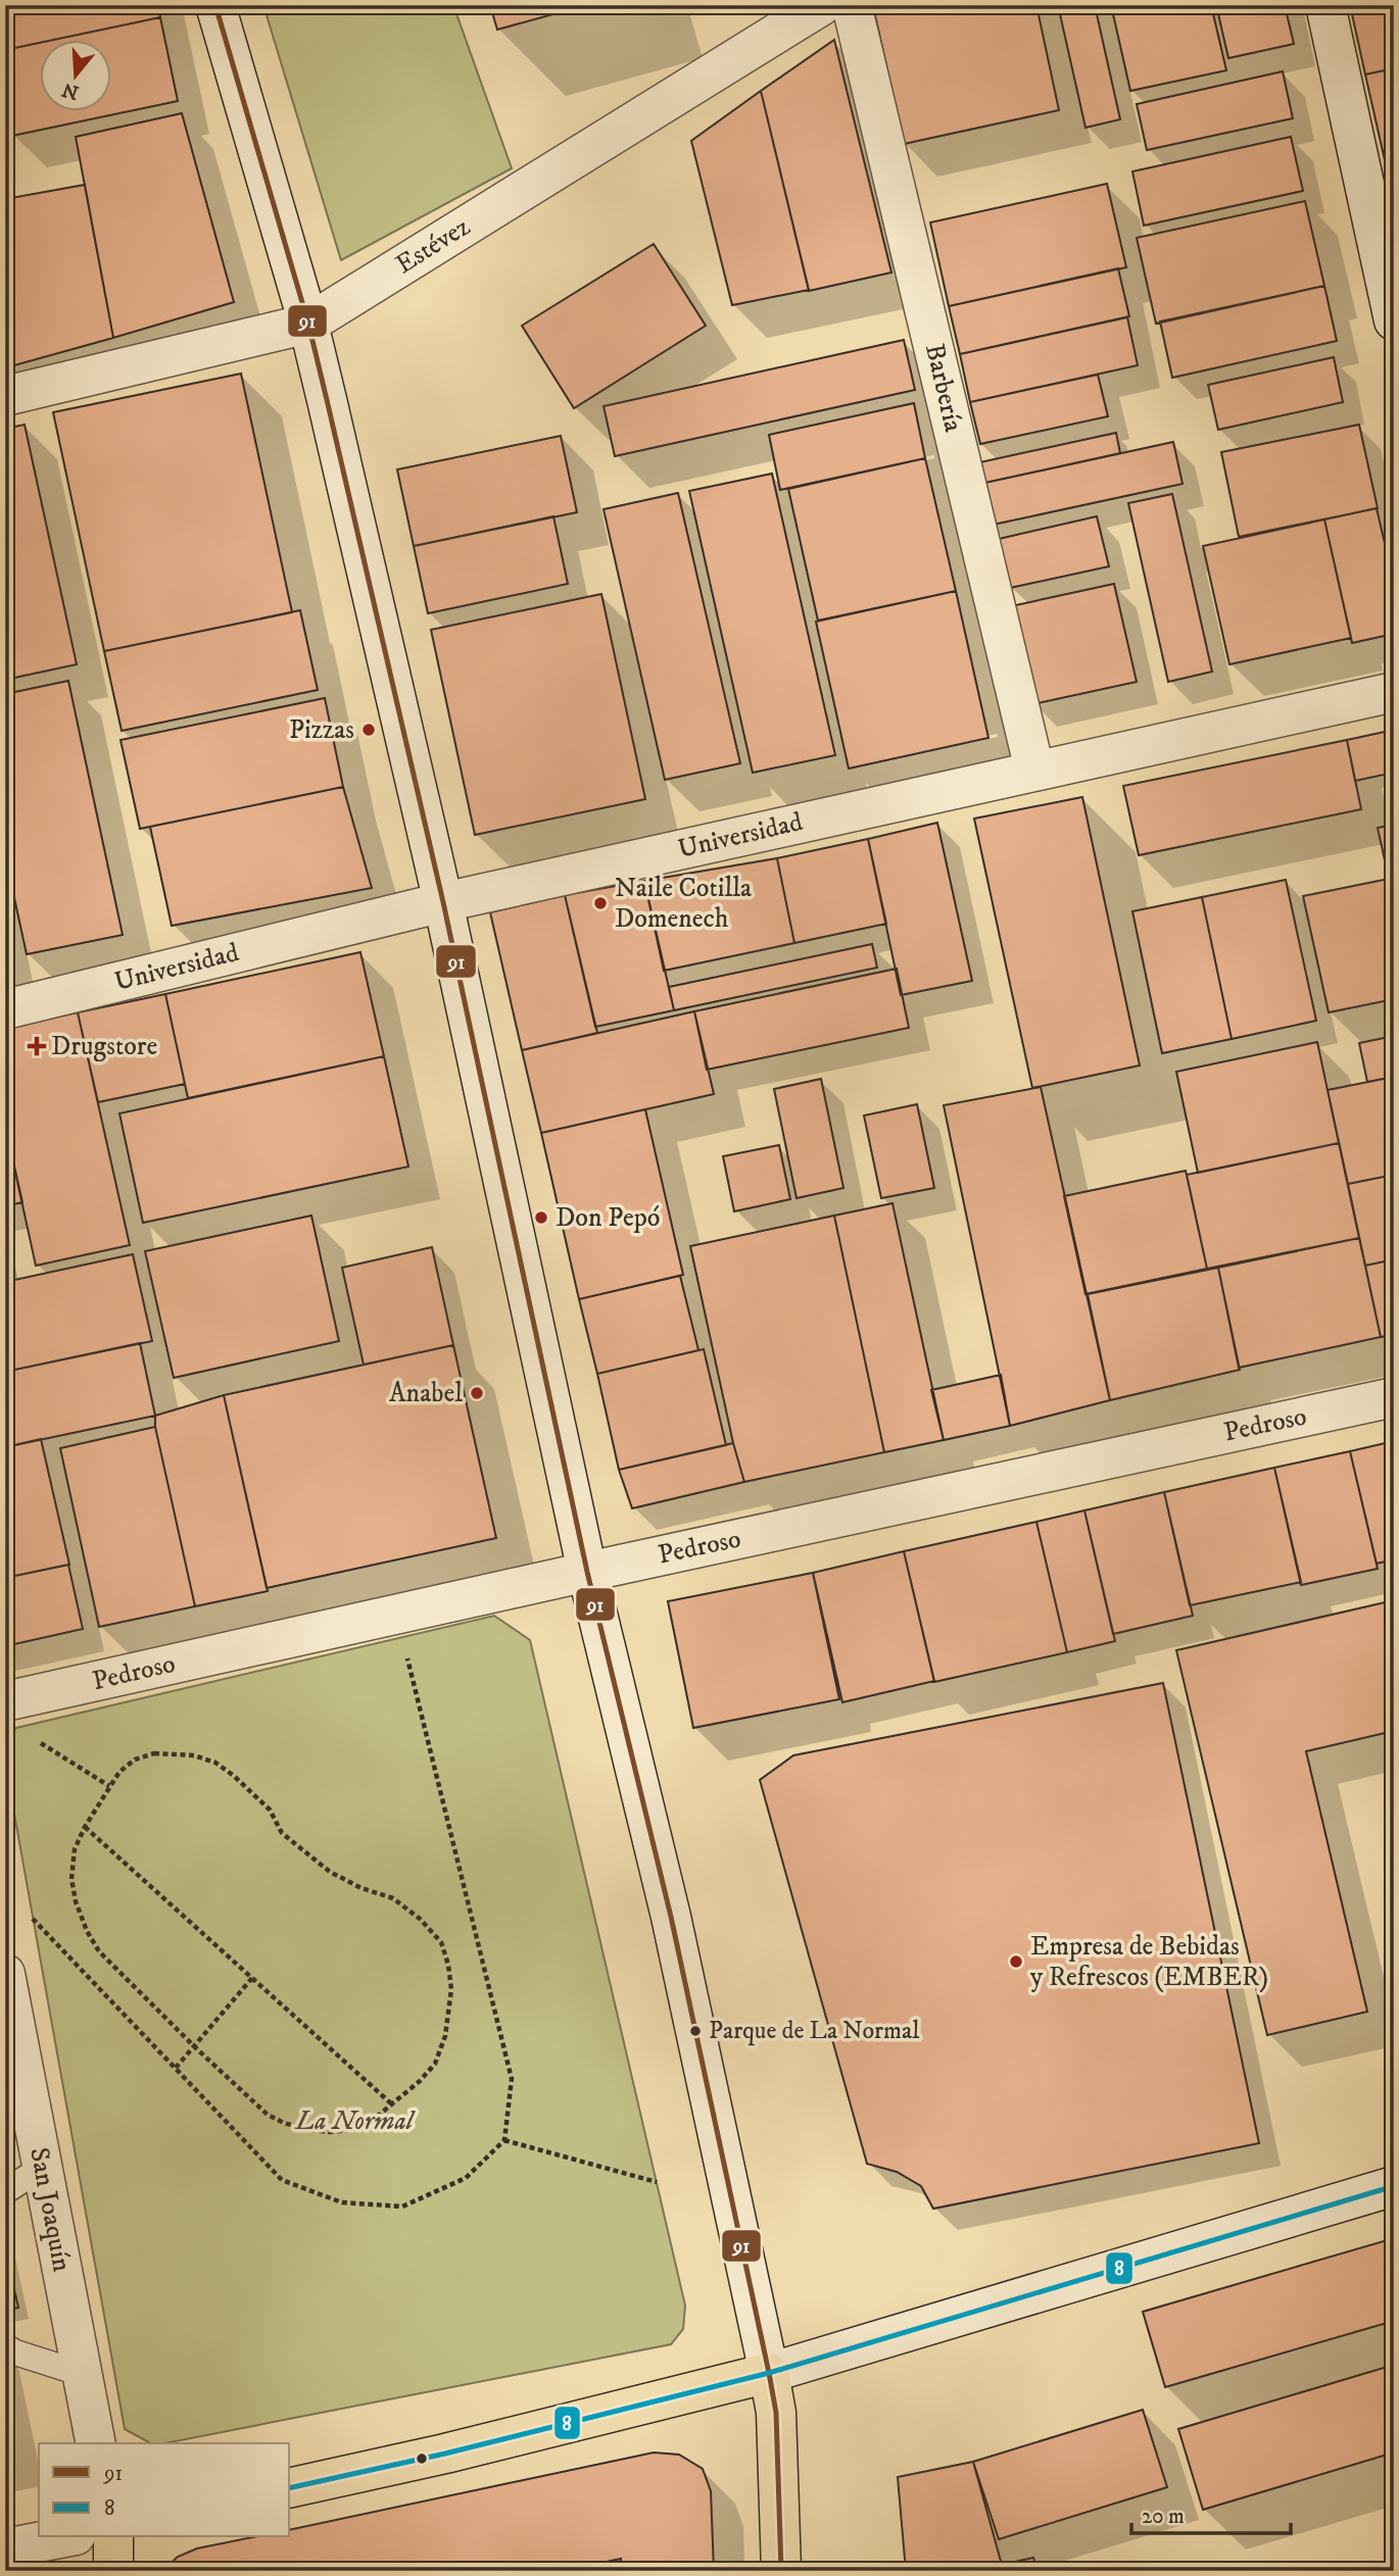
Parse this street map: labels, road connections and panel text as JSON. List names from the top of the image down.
{
  "streets": {
    "street": [
      "Estévez",
      "Barbería",
      "Universidad",
      "Pedroso",
      "San Joaquín"
    ]
  },
  "crossings": [
    ["Barbería", "Universidad"]
  ],
  "parks": ["La Normal"],
  "places": {
    "other": [
      "Pizzas",
      "Naile Cotilla Domenech",
      "Don Pepó",
      "Anabel",
      "Empresa de Bebidas y Refrescos (EMBER)",
      "Parque de La Normal"
    ],
    "health": ["Drugstore"]
  },
  "lines": ["transit line 91", "transit line 8"],
  "legend": ["91", "8"],
  "scale_bar": "20 m",
  "north": "bottom"
}
